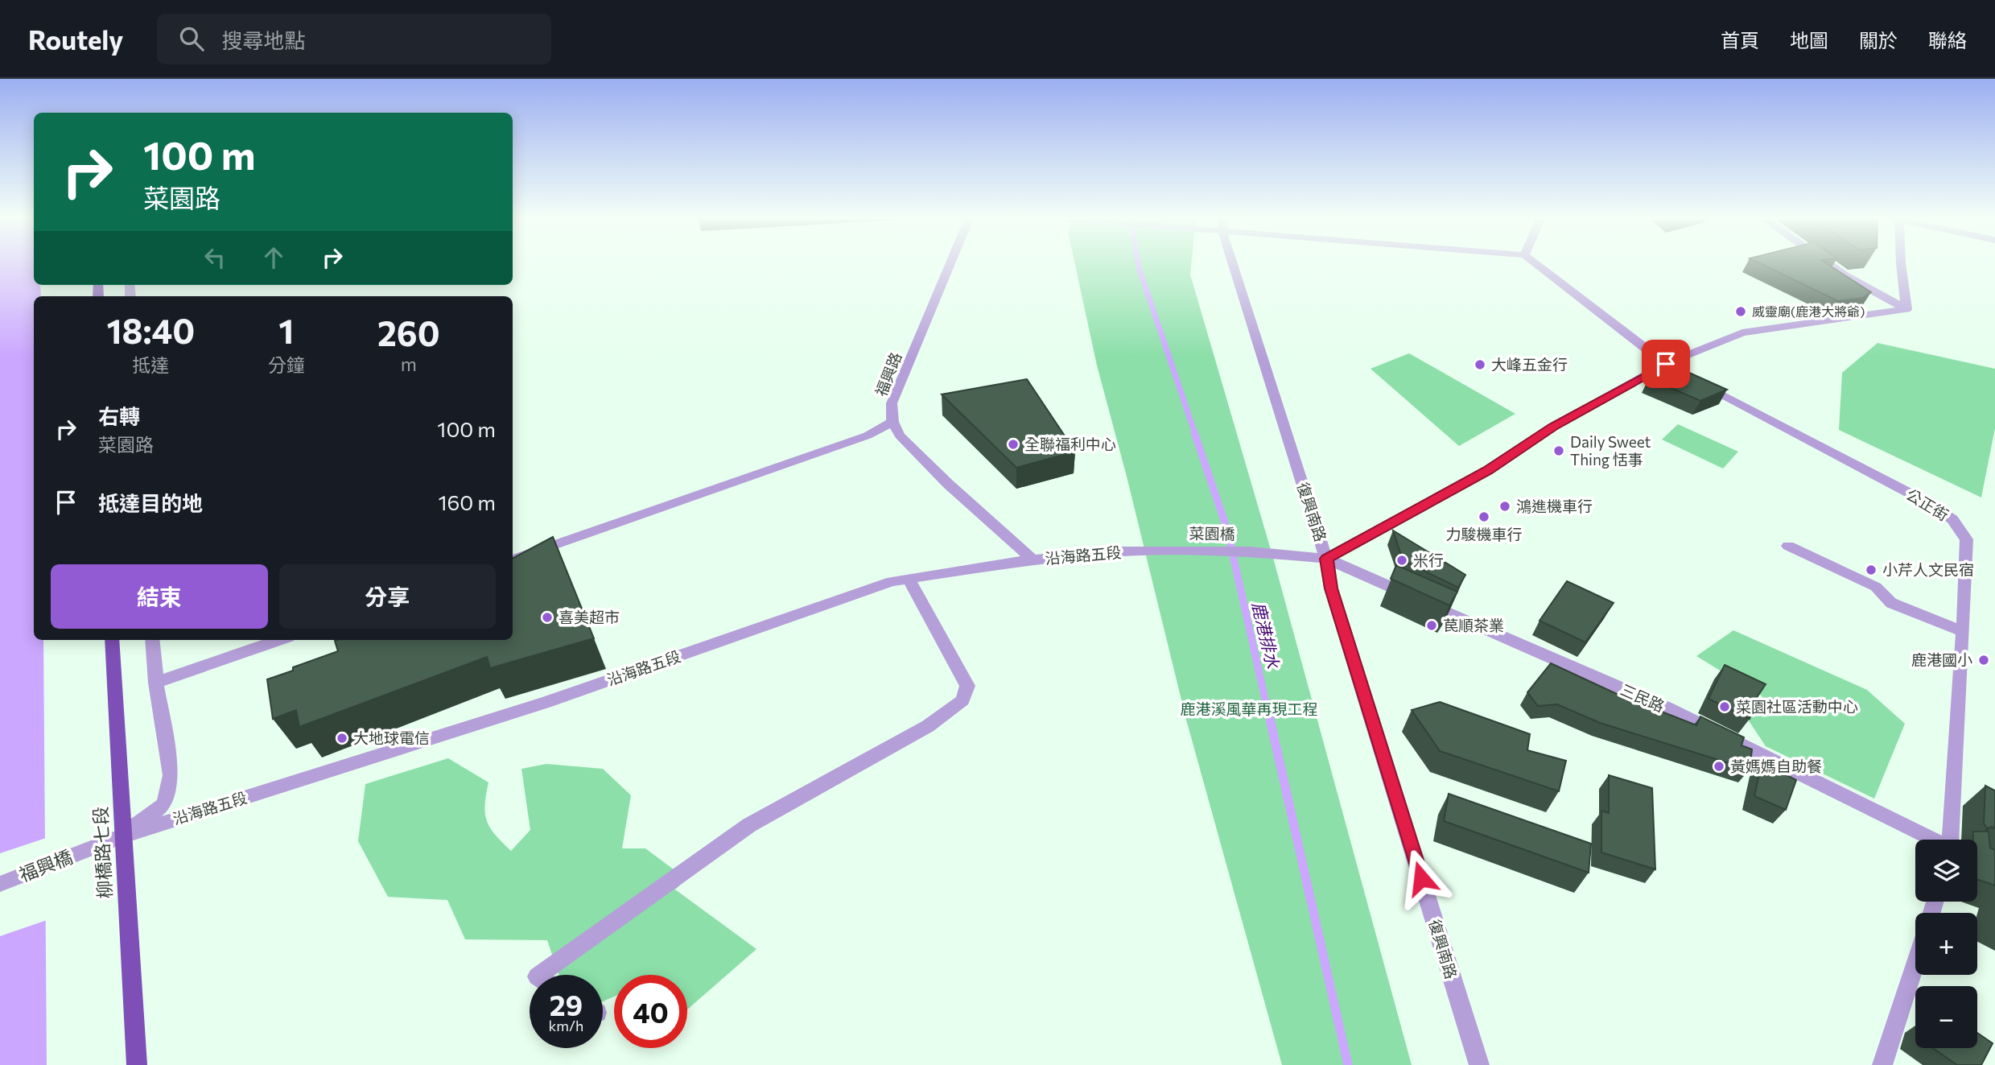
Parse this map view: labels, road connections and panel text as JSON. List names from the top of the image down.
{
  "streets": {
    "main road": ["柳橋路七段"],
    "street": [
      "福興路",
      "公正街",
      "復興南路",
      "菜園橋",
      "沿海路五段",
      "三民路",
      "福興橋"
    ]
  },
  "crossings": [
    ["福興路", "沿海路五段"],
    ["復興南路", "菜園橋"],
    ["復興南路", "三民路"],
    ["菜園橋", "沿海路五段"],
    ["菜園橋", "三民路"],
    ["沿海路五段", "柳橋路七段"],
    ["沿海路五段", "福興橋"],
    ["柳橋路七段", "福興橋"]
  ],
  "water": ["鹿港排水"],
  "parks": ["鹿港溪風華再現工程"],
  "places": [
    "威靈廟(鹿港大將爺)",
    "大峰五金行",
    "全聯福利中心",
    "Daily Sweet Thing 恬事",
    "鴻進機車行",
    "力駿機車行",
    "米行",
    "小芹人文民宿",
    "喜美超市",
    "苠順茶業",
    "鹿港國小",
    "菜園社區活動中心",
    "大地球電信",
    "黃媽媽自助餐"
  ],
  "page": {
    "header": "Routely",
    "search": "搜尋地點",
    "nav": [
      "首頁",
      "地圖",
      "關於",
      "聯絡"
    ],
    "turn": ["100 m", "菜園路"],
    "eta": [
      "18:40",
      "抵達",
      "1",
      "分鐘",
      "260",
      "m"
    ],
    "list": [
      {
        "name": "右轉",
        "note": "菜園路",
        "value": "100 m"
      },
      {
        "name": "抵達目的地",
        "value": "160 m"
      }
    ],
    "buttons": ["結束", "分享"],
    "map_buttons": ["+", "−"],
    "speed": "29 km/h",
    "limit": "40"
  }
}
